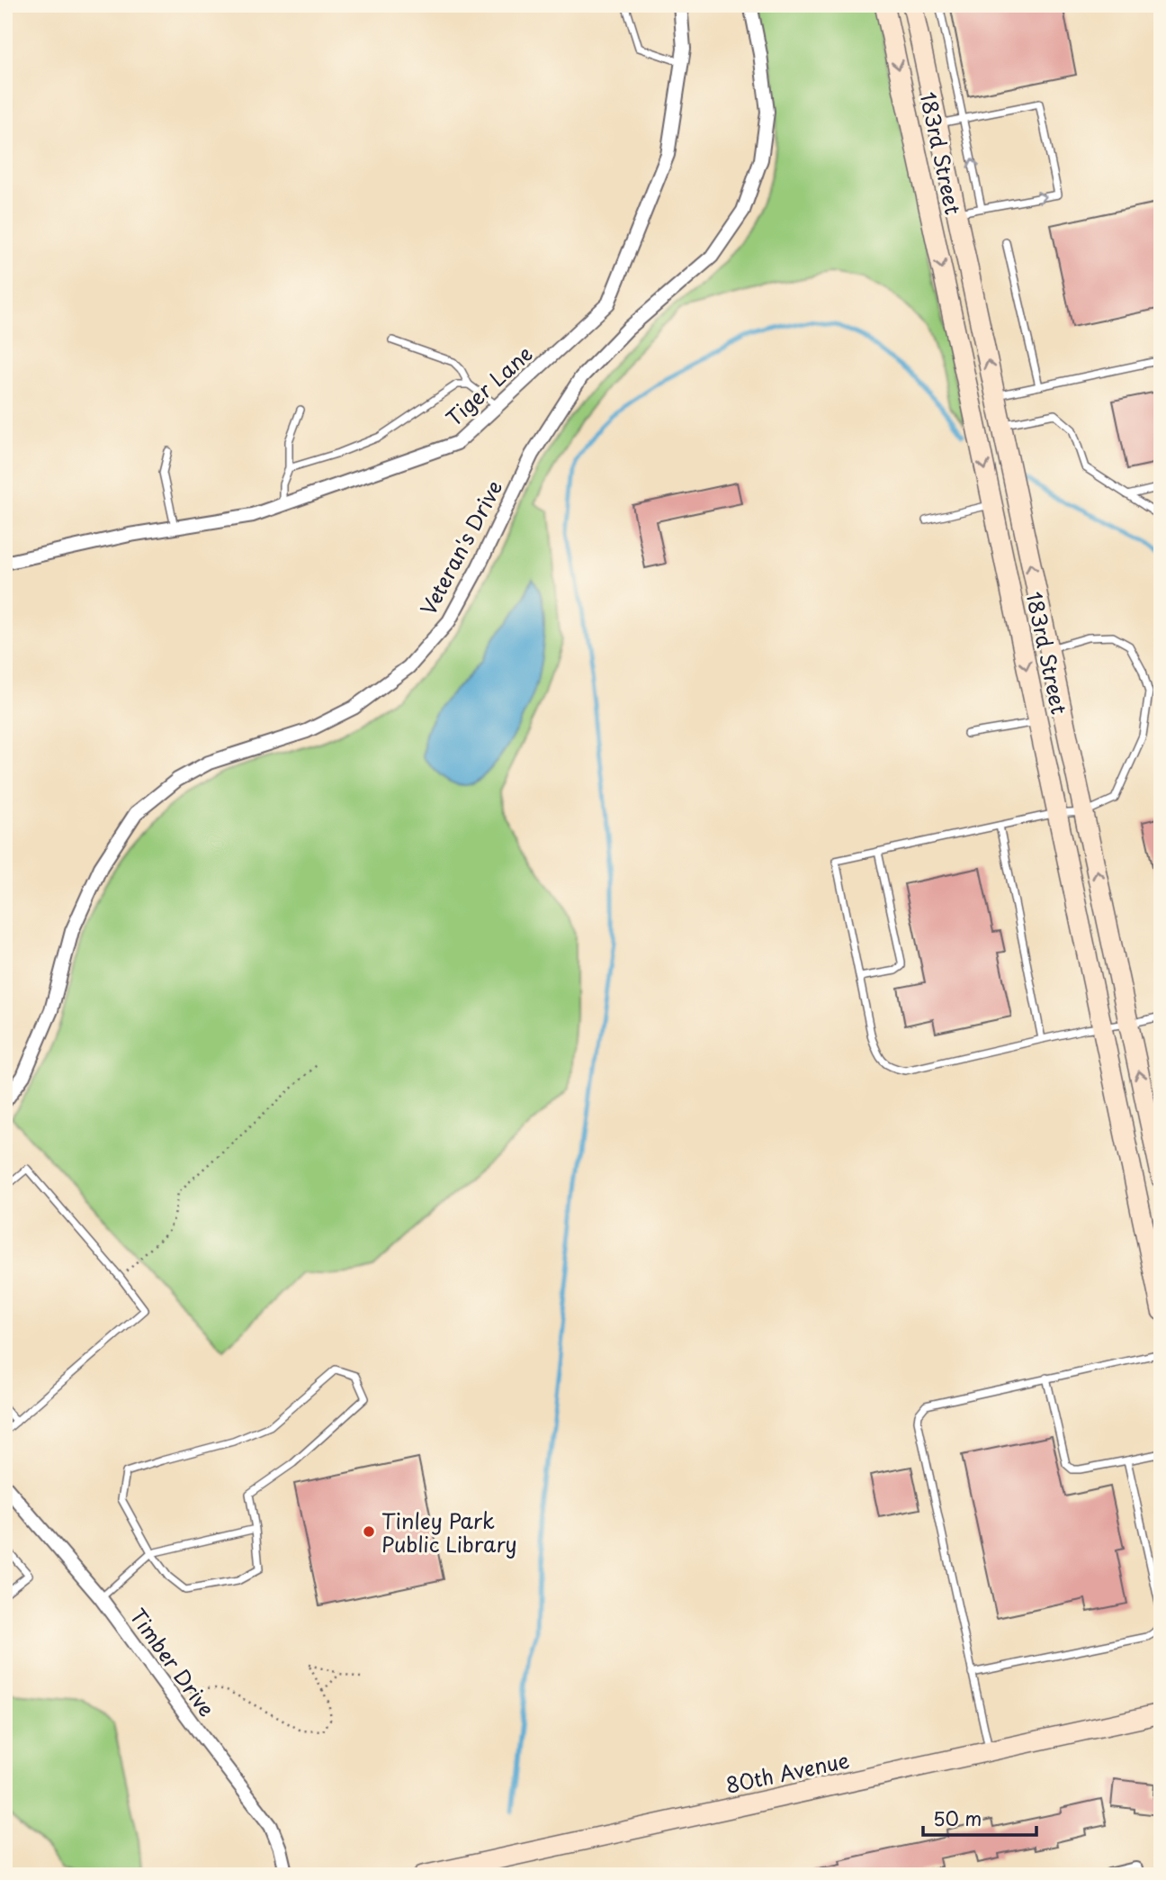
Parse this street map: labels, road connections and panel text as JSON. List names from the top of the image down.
{
  "streets": {
    "street": [
      "183rd Street",
      "Tiger Lane",
      "Veteran's Drive",
      "Timber Drive",
      "80th Avenue"
    ]
  },
  "places": ["Tinley Park Public Library"],
  "scale_bar": "50 m"
}
